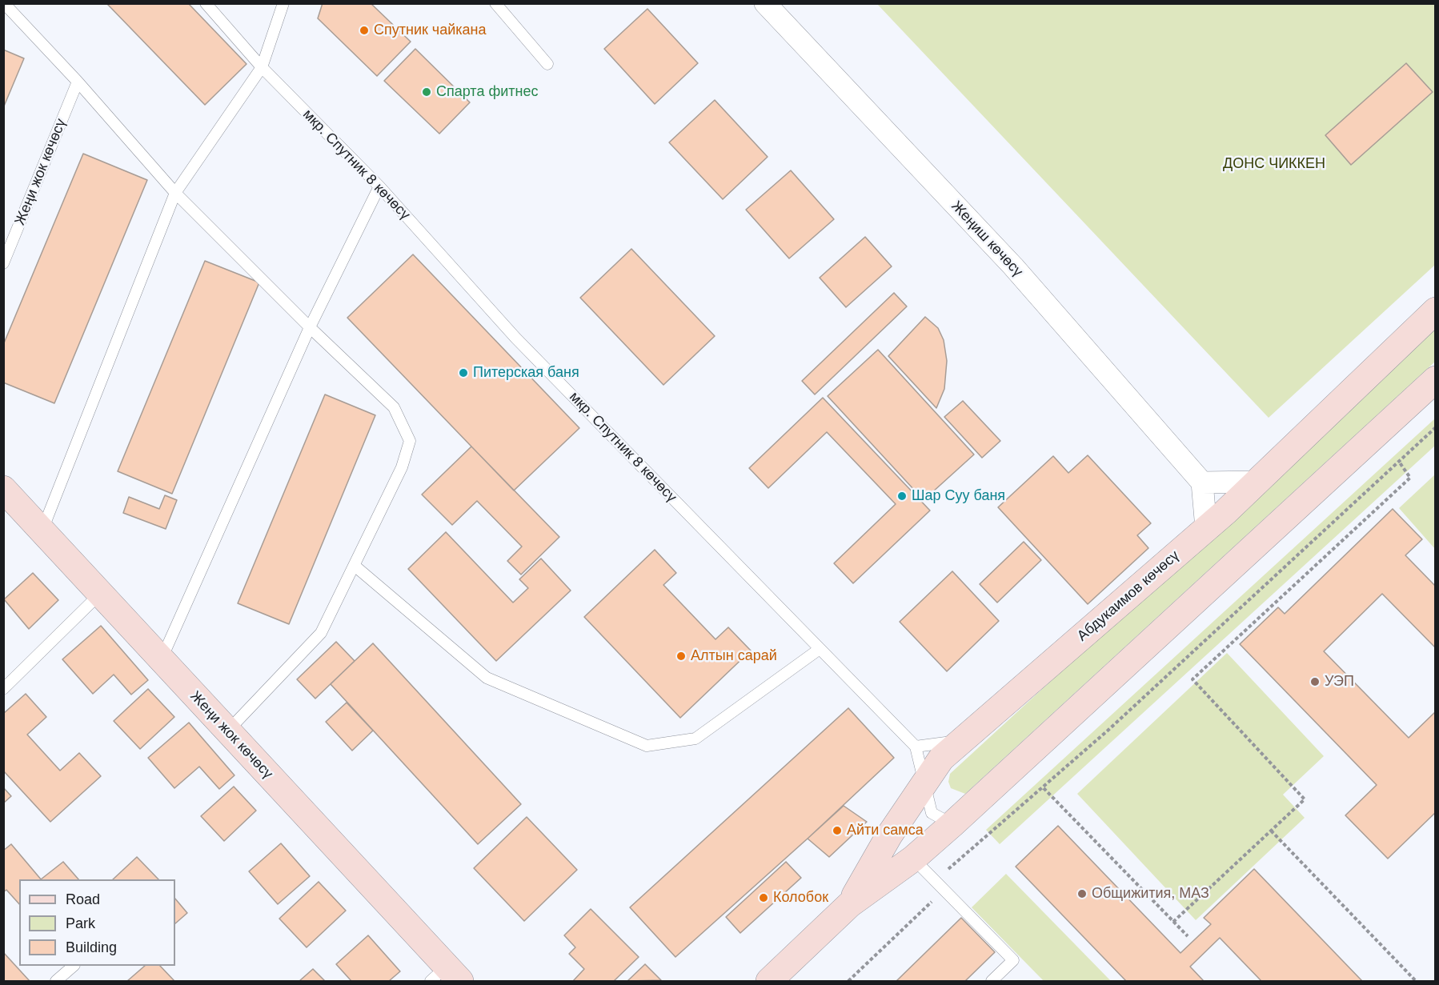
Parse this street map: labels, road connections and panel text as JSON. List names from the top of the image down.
{
  "streets": {
    "main road": ["Жеңи жок көчөсү", "Абдукаимов көчөсү"],
    "street": ["Жеңиш көчөсү"],
    "lane": ["мкр. Спутник 8 көчөсү"]
  },
  "parks": ["ДОНС ЧИККЕН"],
  "places": [
    "Спутник чайкана",
    "Спарта фитнес",
    "Питерская баня",
    "Шар Суу баня",
    "Алтын сарай",
    "УЭП",
    "Айти самса",
    "Общижития, МАЗ",
    "Колобок"
  ],
  "legend": ["Road", "Park", "Building"]
}
